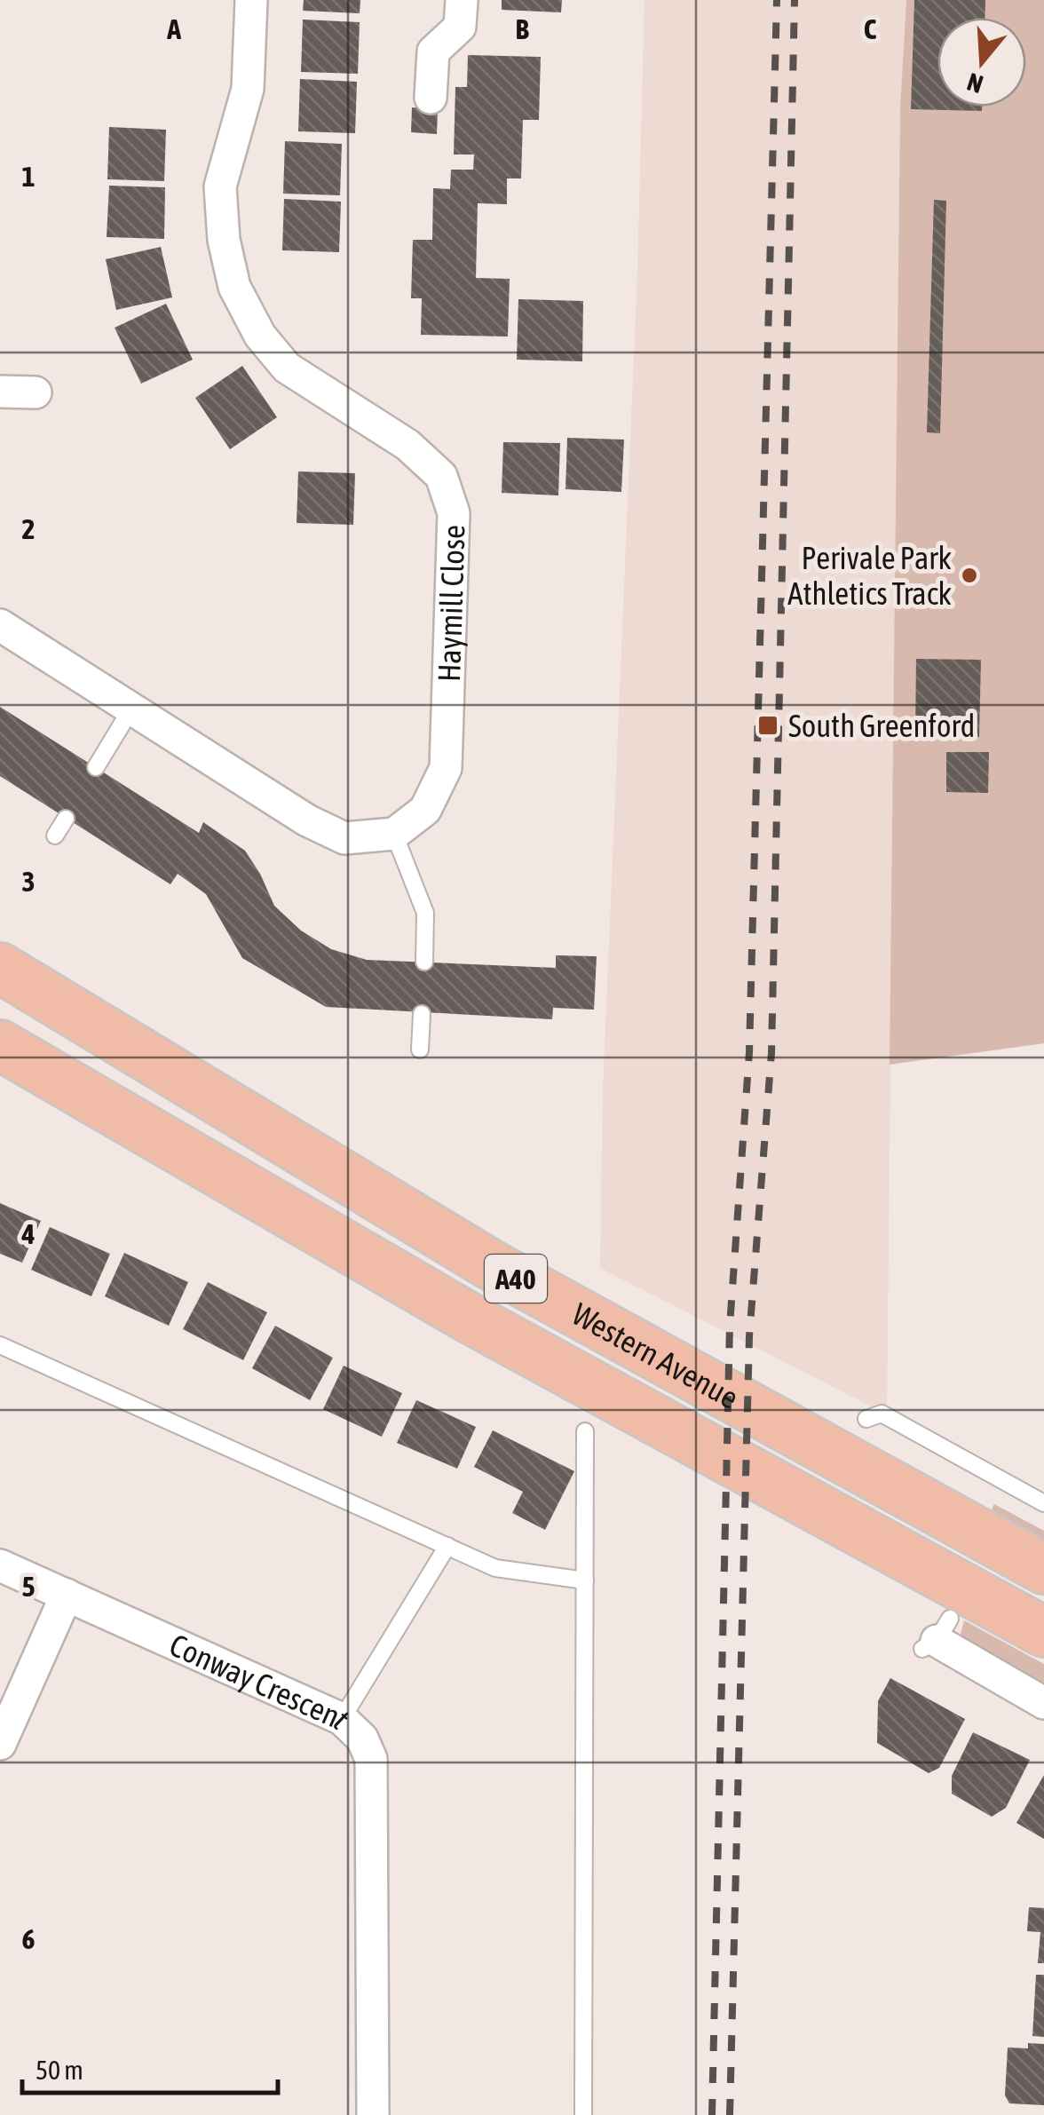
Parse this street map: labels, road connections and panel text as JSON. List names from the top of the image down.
{
  "streets": {
    "highway": ["A40", "Western Avenue"],
    "street": ["Haymill Close", "Conway Crescent"]
  },
  "places": {
    "other": ["Perivale Park Athletics Track"],
    "transit": ["South Greenford"]
  },
  "scale_bar": "50 m",
  "north": "bottom",
  "grid": {
    "columns": ["A", "B", "C"],
    "rows": [
      "1",
      "2",
      "3",
      "4",
      "5",
      "6"
    ]
  }
}
